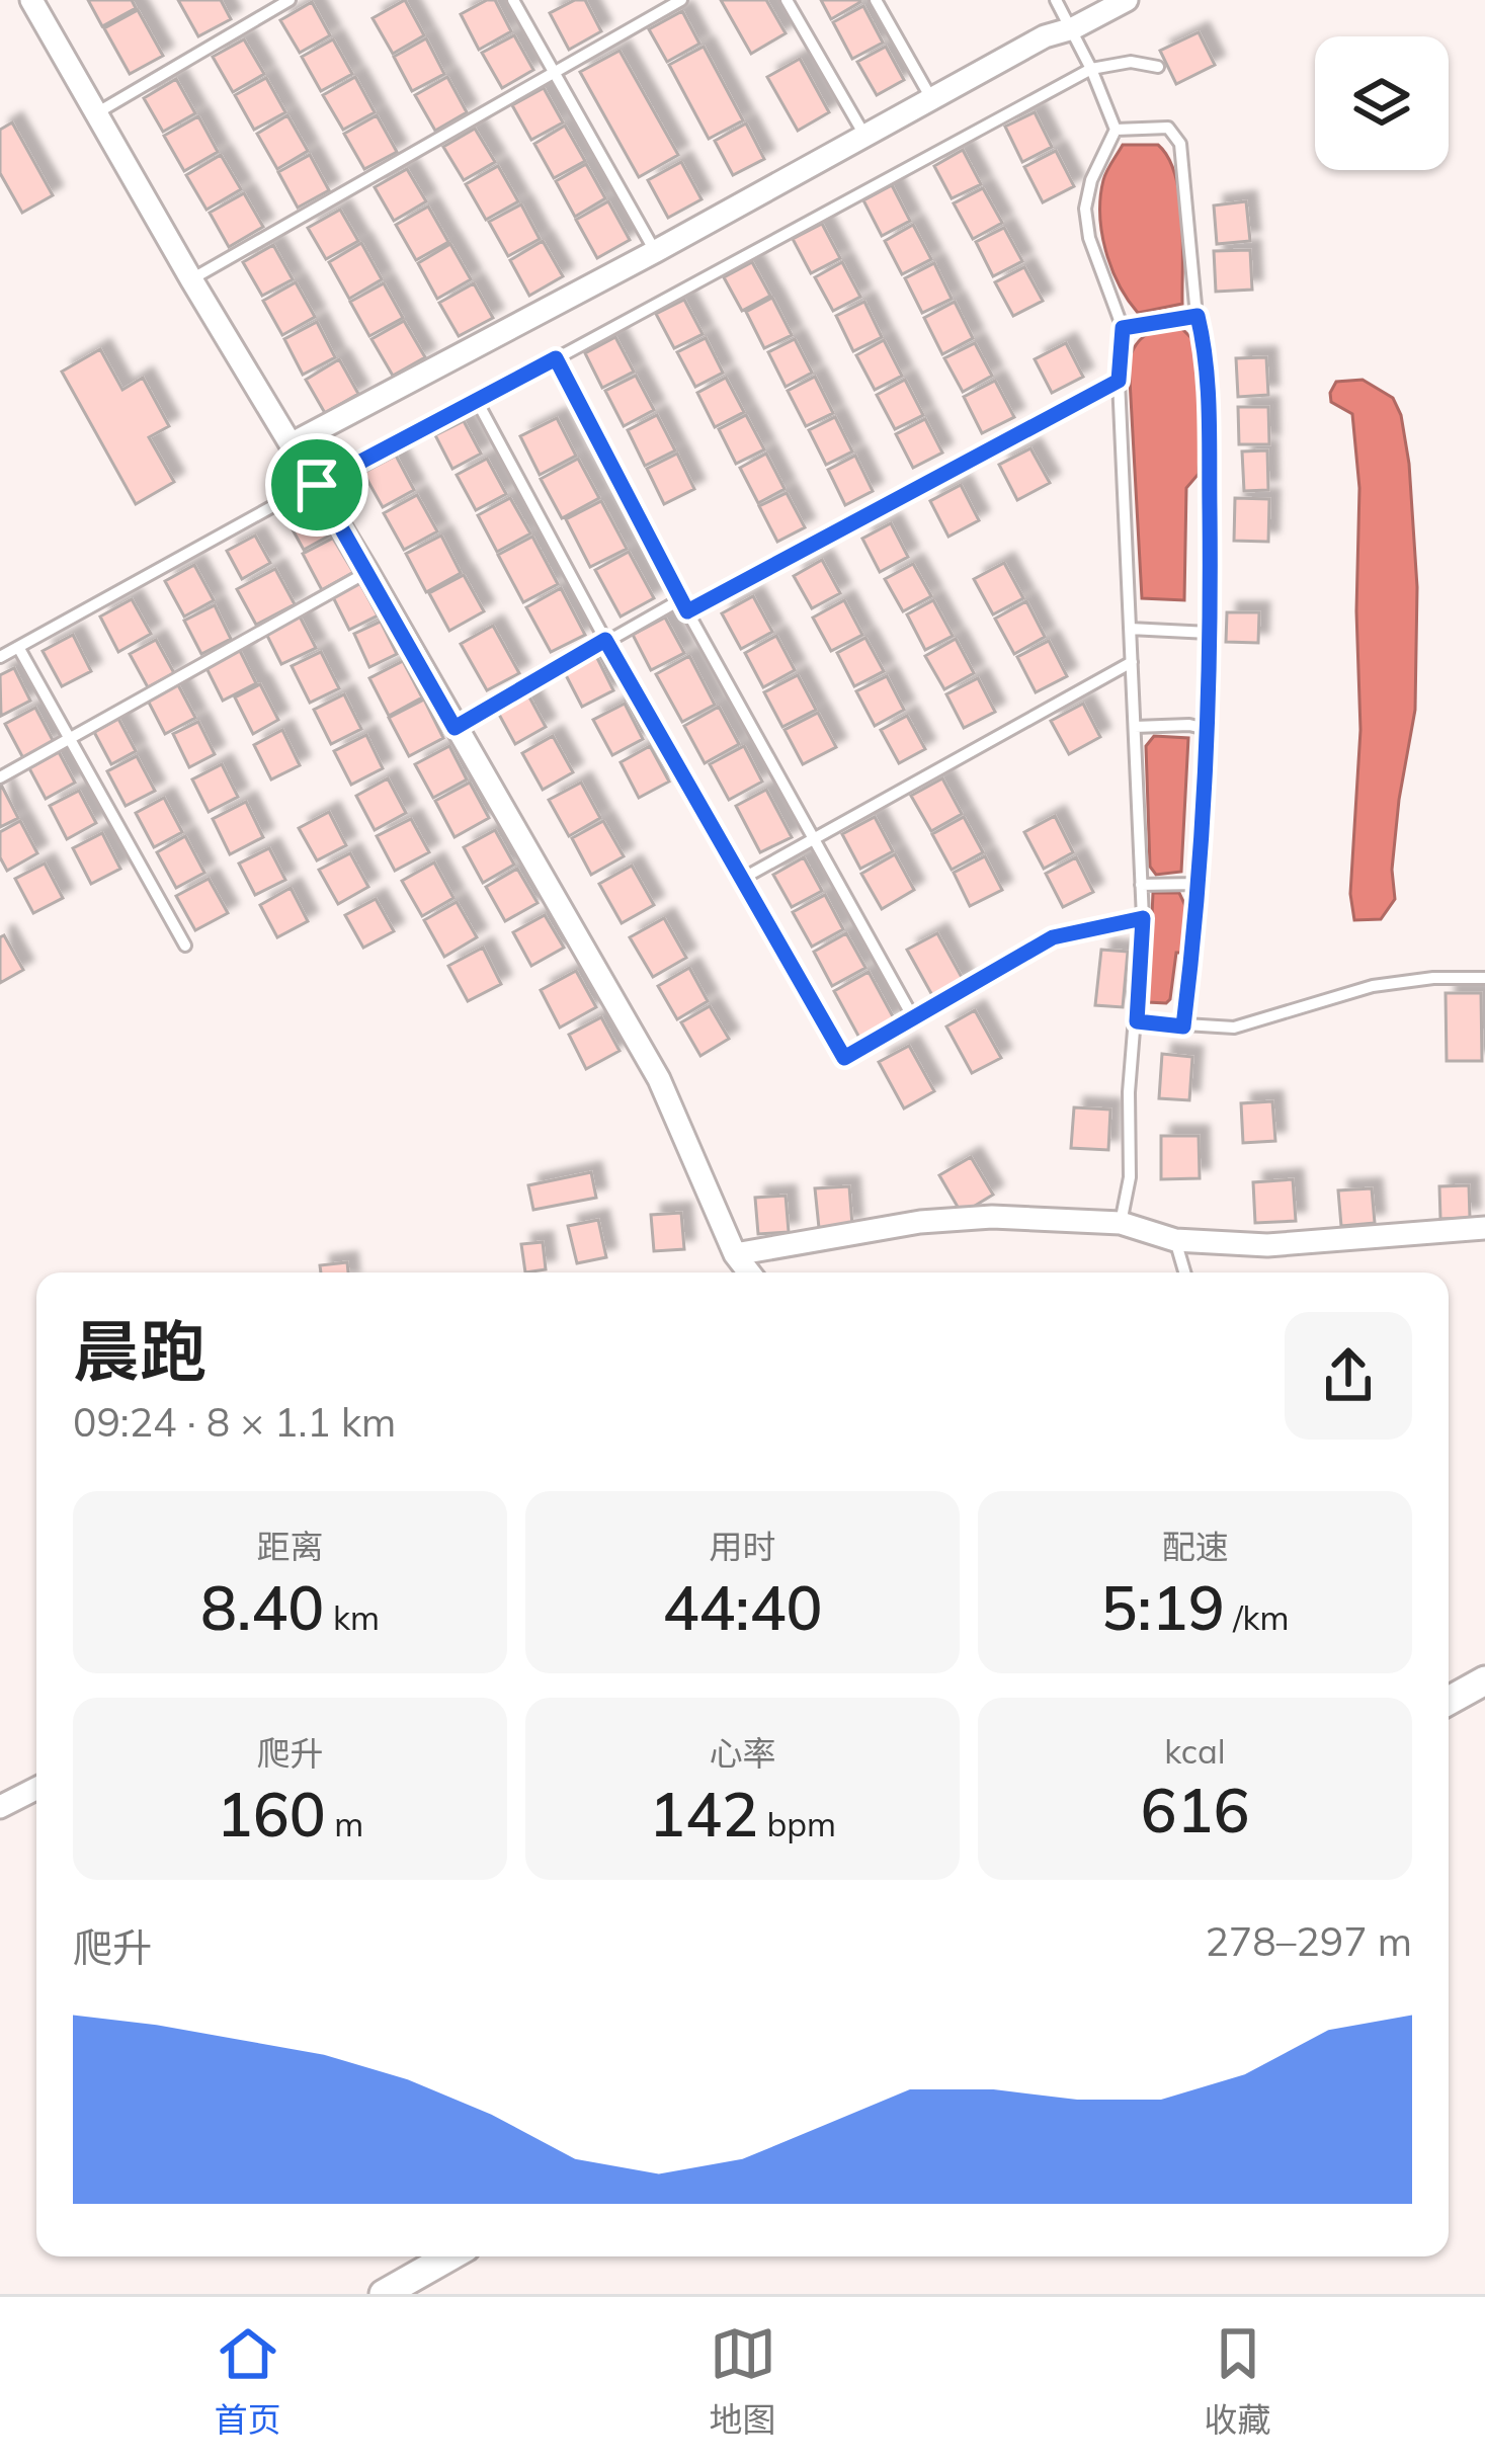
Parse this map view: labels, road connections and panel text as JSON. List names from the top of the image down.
{
  "page": {
    "heading": ["晨跑", "09:24 · 8 × 1.1 km"],
    "stats": [
      ["距离", "8.40 km"],
      ["用时", "44:40"],
      ["配速", "5:19 /km"],
      ["爬升", "160 m"],
      ["心率", "142 bpm"],
      ["kcal", "616"]
    ],
    "chart": ["爬升", "278–297 m"],
    "tabs": ["首页", "地图", "收藏"]
  }
}
